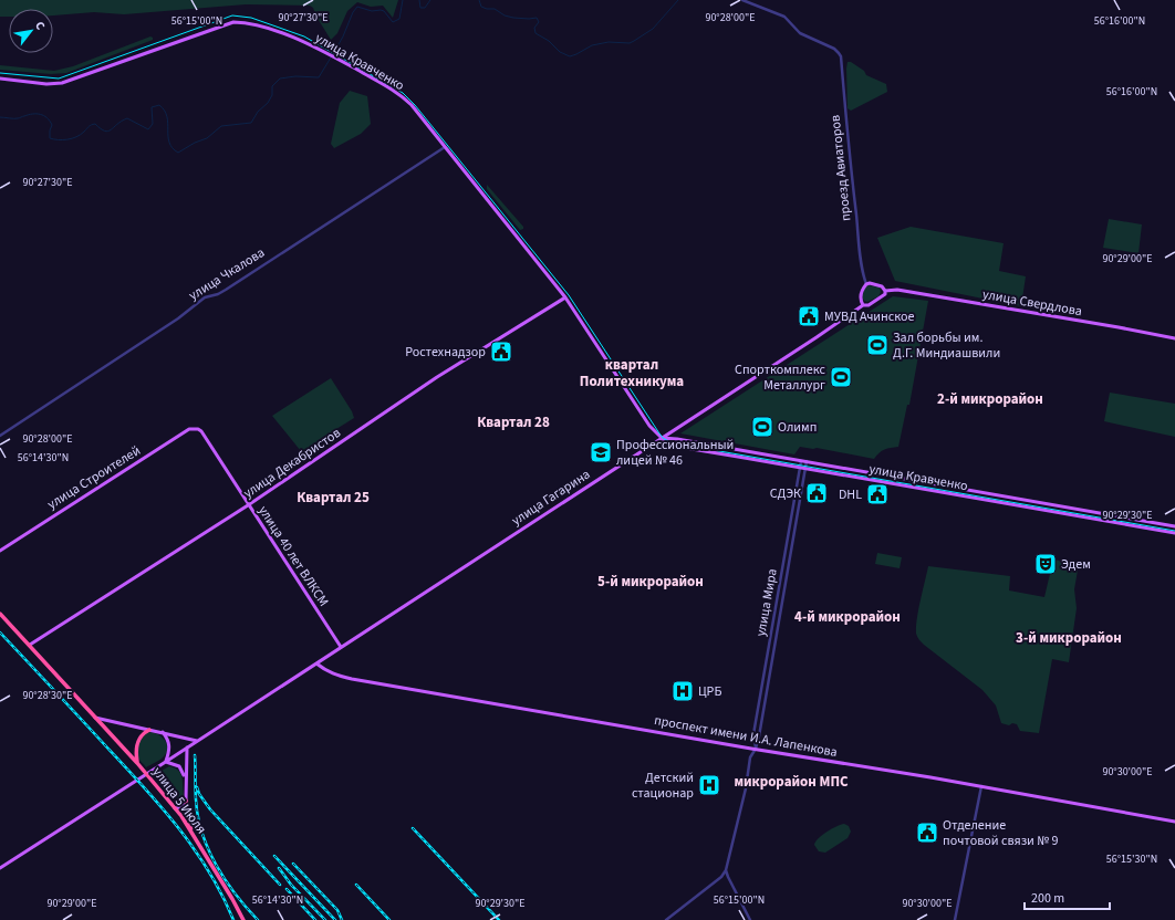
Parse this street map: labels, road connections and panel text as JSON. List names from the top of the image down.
{
  "streets": {
    "highway": ["улица 5 Июля"],
    "main road": [
      "улица Кравченко",
      "улица Свердлова",
      "улица Декабристов",
      "улица Строителей",
      "улица Гагарина",
      "улица 40 лет ВЛКСМ",
      "проспект имени И.А. Лапенкова"
    ],
    "street": ["проезд Авиаторов", "улица Чкалова", "улица Мира"]
  },
  "crossings": [
    ["улица Кравченко", "улица Чкалова"],
    ["улица Кравченко", "улица Декабристов"],
    ["улица Кравченко", "улица Гагарина"],
    ["улица Кравченко", "улица Мира"],
    ["проезд Авиаторов", "улица Свердлова"],
    ["проезд Авиаторов", "улица Гагарина"],
    ["улица Свердлова", "улица Гагарина"],
    ["улица Декабристов", "улица 40 лет ВЛКСМ"],
    ["улица Строителей", "улица 40 лет ВЛКСМ"],
    ["улица Гагарина", "улица 40 лет ВЛКСМ"],
    ["улица Гагарина", "проспект имени И.А. Лапенкова"],
    ["улица Мира", "проспект имени И.А. Лапенкова"]
  ],
  "districts": [
    "квартал Политехникума",
    "2-й микрорайон",
    "Квартал 28",
    "Квартал 25",
    "5-й микрорайон",
    "4-й микрорайон",
    "3-й микрорайон",
    "микрорайон МПС"
  ],
  "places": {
    "public building": [
      "МУВД Ачинское",
      "Ростехнадзор",
      "СДЭК",
      "DHL",
      "Отделение почтовой связи № 9"
    ],
    "sports": ["Зал борьбы им. Д.Г. Миндиашвили", "Спорткомплекс Металлург", "Олимп"],
    "school or university": ["Профессиональный лицей № 46"],
    "theatre": ["Эдем"],
    "hospital": ["ЦРБ", "Детский стационар"]
  },
  "scale_bar": "200 m",
  "north": "top right",
  "coordinates": [
    "90°27'30\"E",
    "90°28'00\"E",
    "56°15'00\"N",
    "56°16'00\"N",
    "90°29'00\"E",
    "56°14'30\"N",
    "90°29'30\"E",
    "90°28'30\"E",
    "90°30'00\"E",
    "56°15'30\"N"
  ]
}
